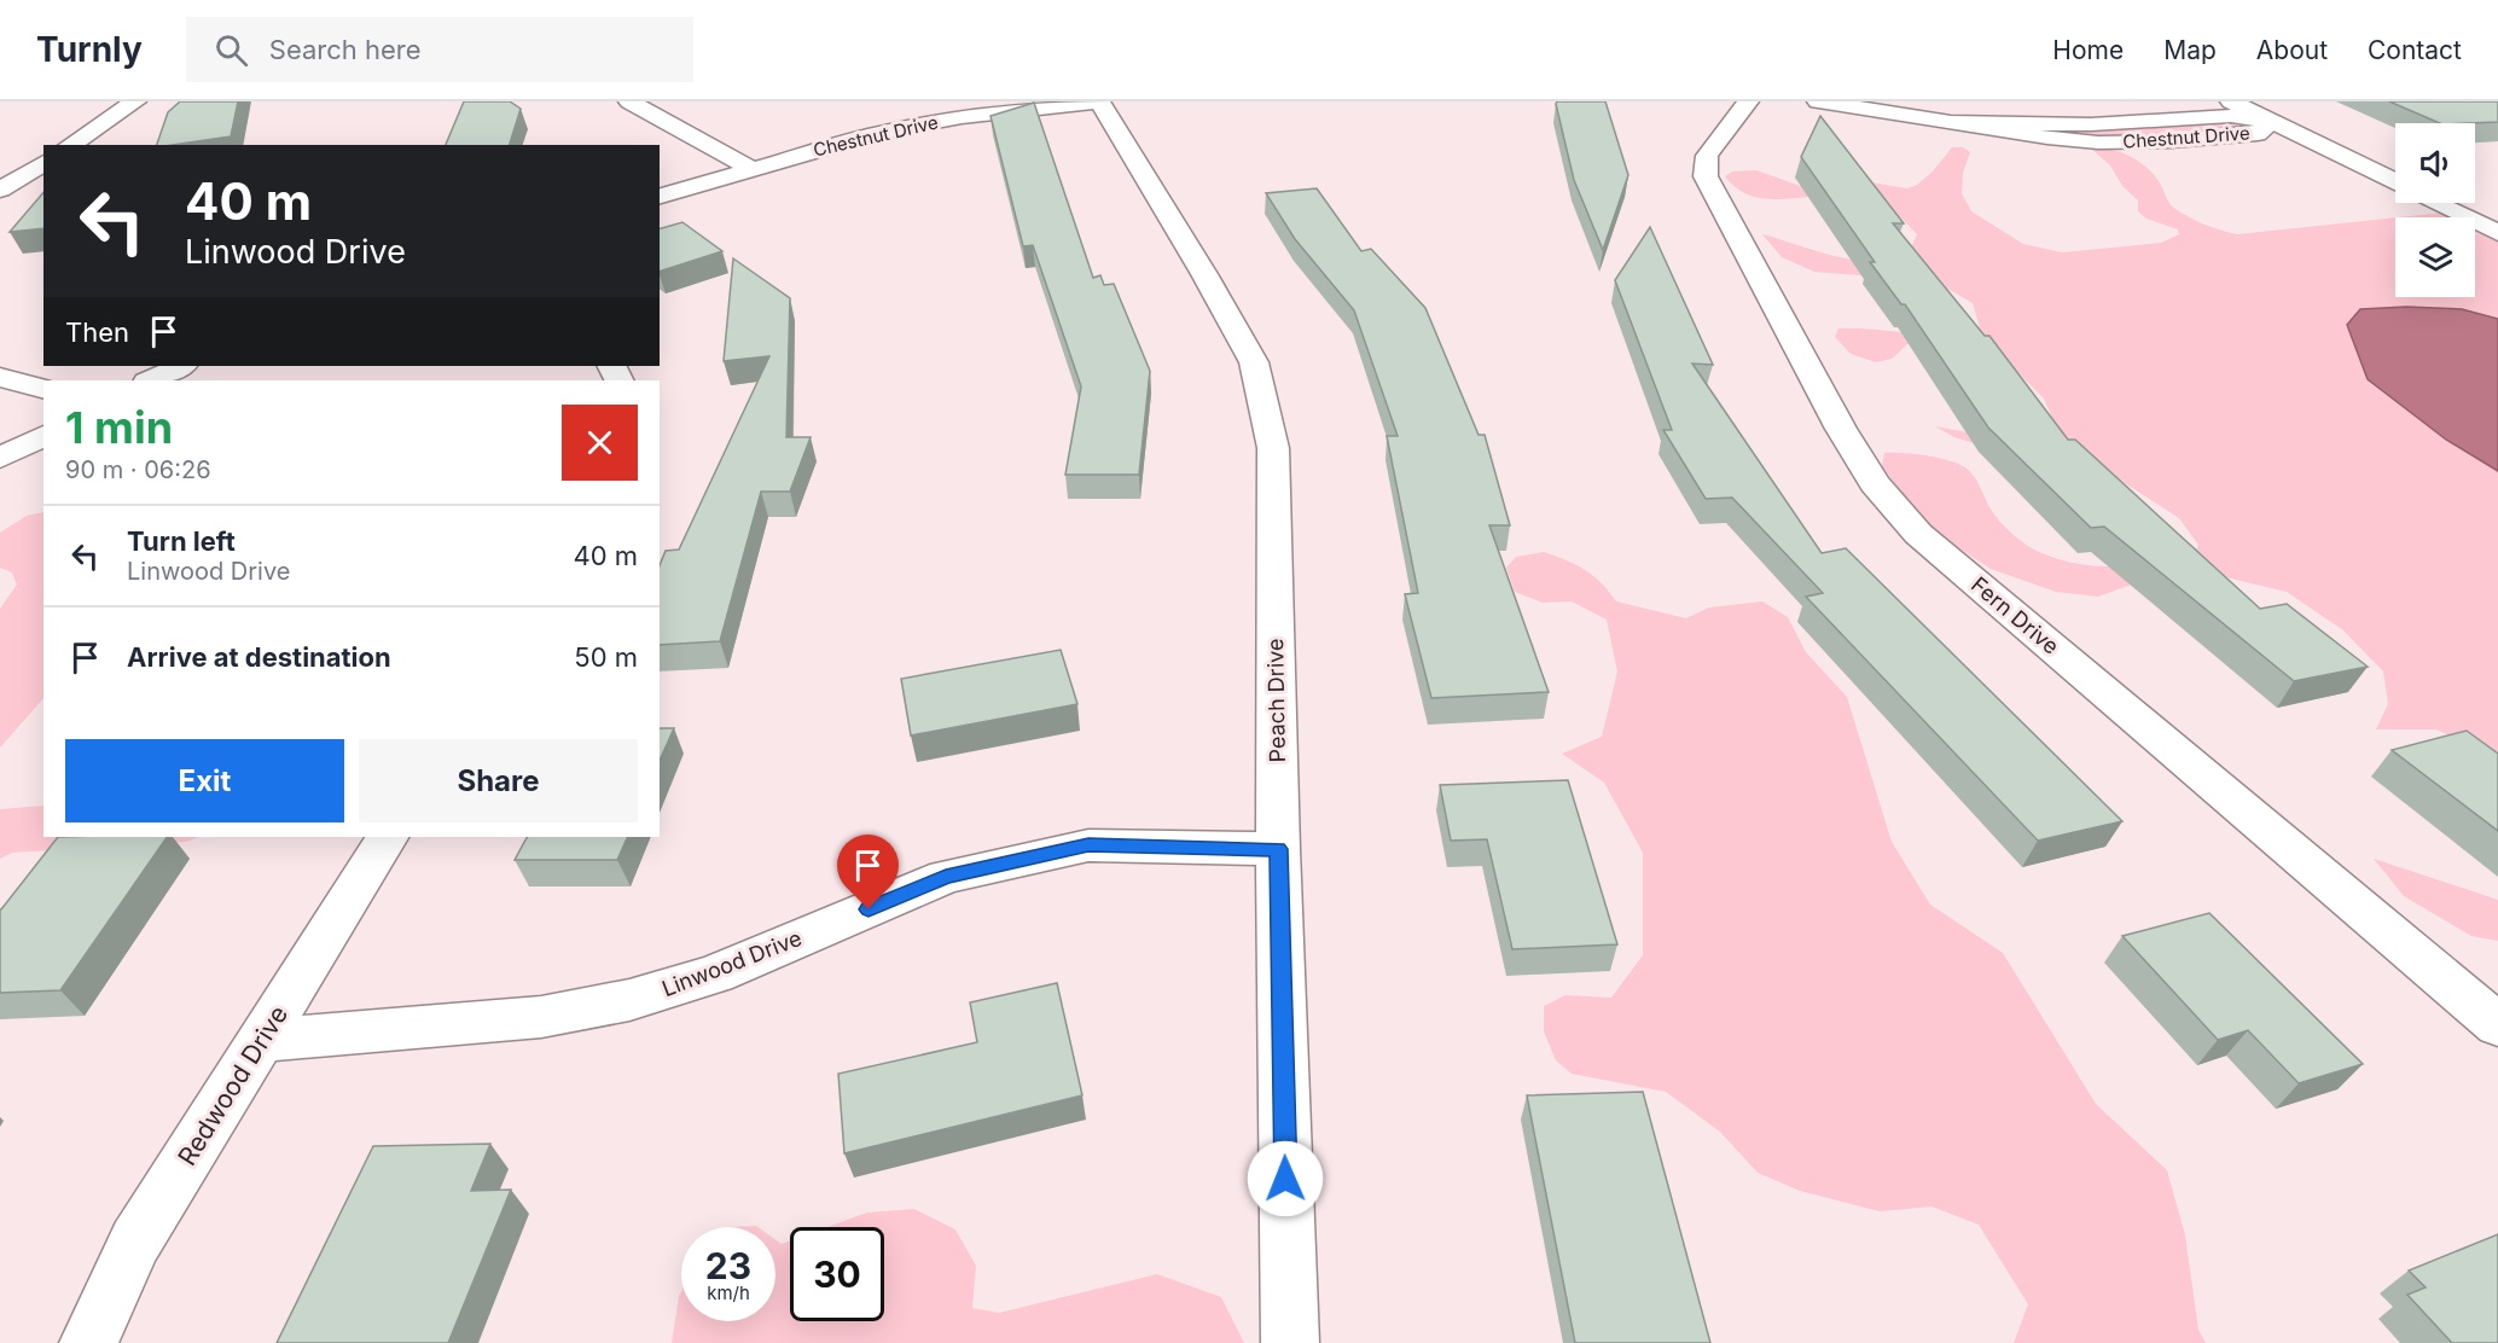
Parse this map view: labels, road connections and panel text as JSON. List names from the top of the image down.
{
  "streets": {
    "street": [
      "Chestnut Drive",
      "Fern Drive",
      "Peach Drive",
      "Linwood Drive",
      "Redwood Drive"
    ]
  },
  "crossings": [
    ["Chestnut Drive", "Peach Drive"],
    ["Peach Drive", "Linwood Drive"],
    ["Linwood Drive", "Redwood Drive"]
  ],
  "page": {
    "header": "Turnly",
    "search": "Search here",
    "nav": [
      "Home",
      "Map",
      "About",
      "Contact"
    ],
    "turn": ["40 m", "Linwood Drive"],
    "then": "Then",
    "heading": ["1 min", "90 m · 06:26"],
    "list": [
      {
        "name": "Turn left",
        "note": "Linwood Drive",
        "value": "40 m"
      },
      {
        "name": "Arrive at destination",
        "value": "50 m"
      }
    ],
    "buttons": ["Exit", "Share"],
    "speed": "23 km/h",
    "limit": "30"
  }
}
